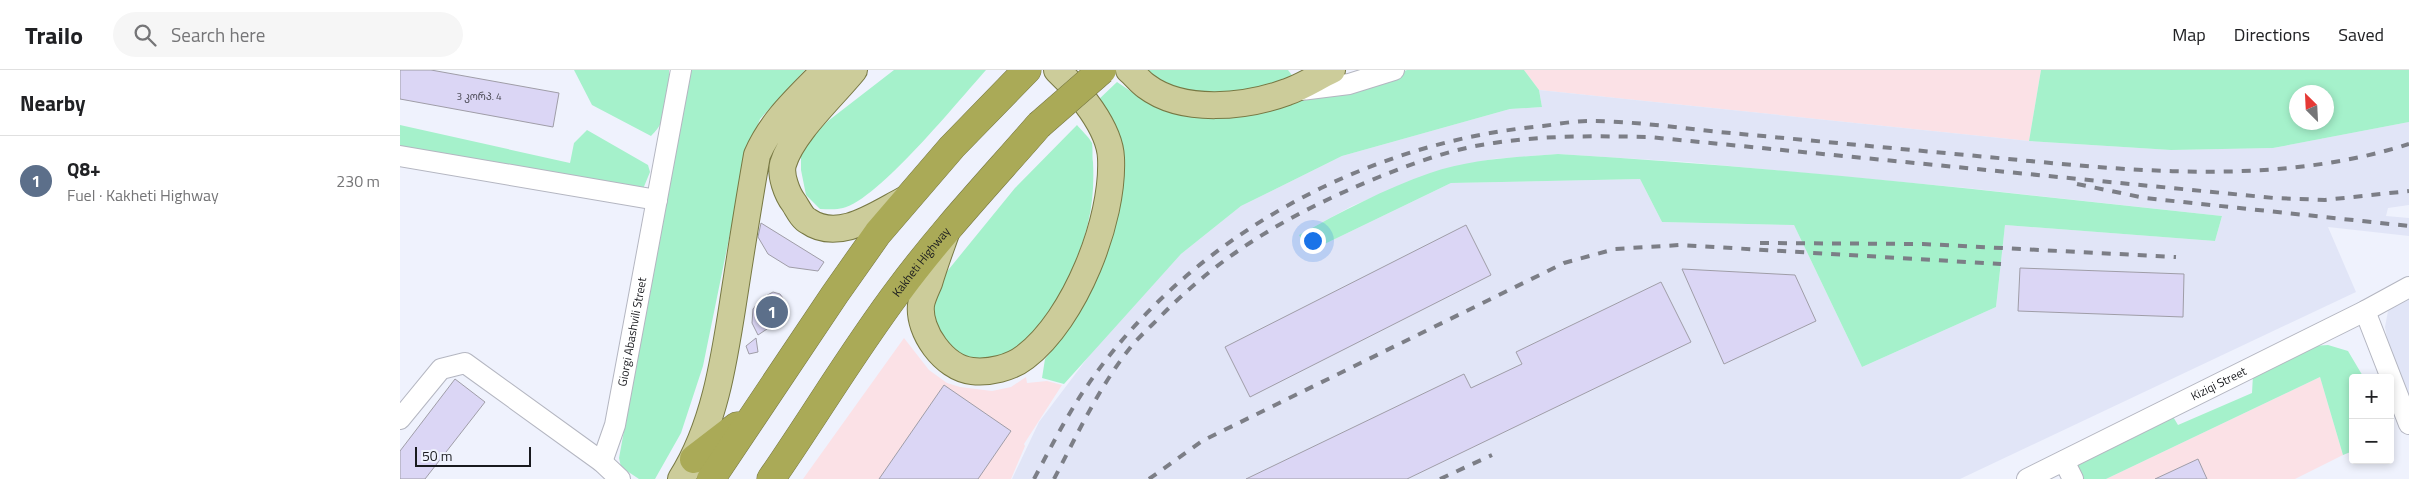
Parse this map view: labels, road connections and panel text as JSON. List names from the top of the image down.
{
  "streets": {
    "highway": ["Kakheti Highway"],
    "street": ["Giorgi Abashvili Street", "Kiziqi Street"]
  },
  "house_numbers": ["3 კორპ. 4"],
  "scale_bar": "50 m",
  "north": "top left",
  "page": {
    "header": "Trailo",
    "search": "Search here",
    "nav": ["Map", "Directions", "Saved"],
    "heading": "Nearby",
    "list": [
      {
        "mark": "1",
        "name": "Q8+",
        "note": "Fuel · Kakheti Highway",
        "value": "230 m"
      }
    ],
    "pins": "1",
    "map_buttons": ["+", "−"],
    "scale": "50 m"
  }
}
